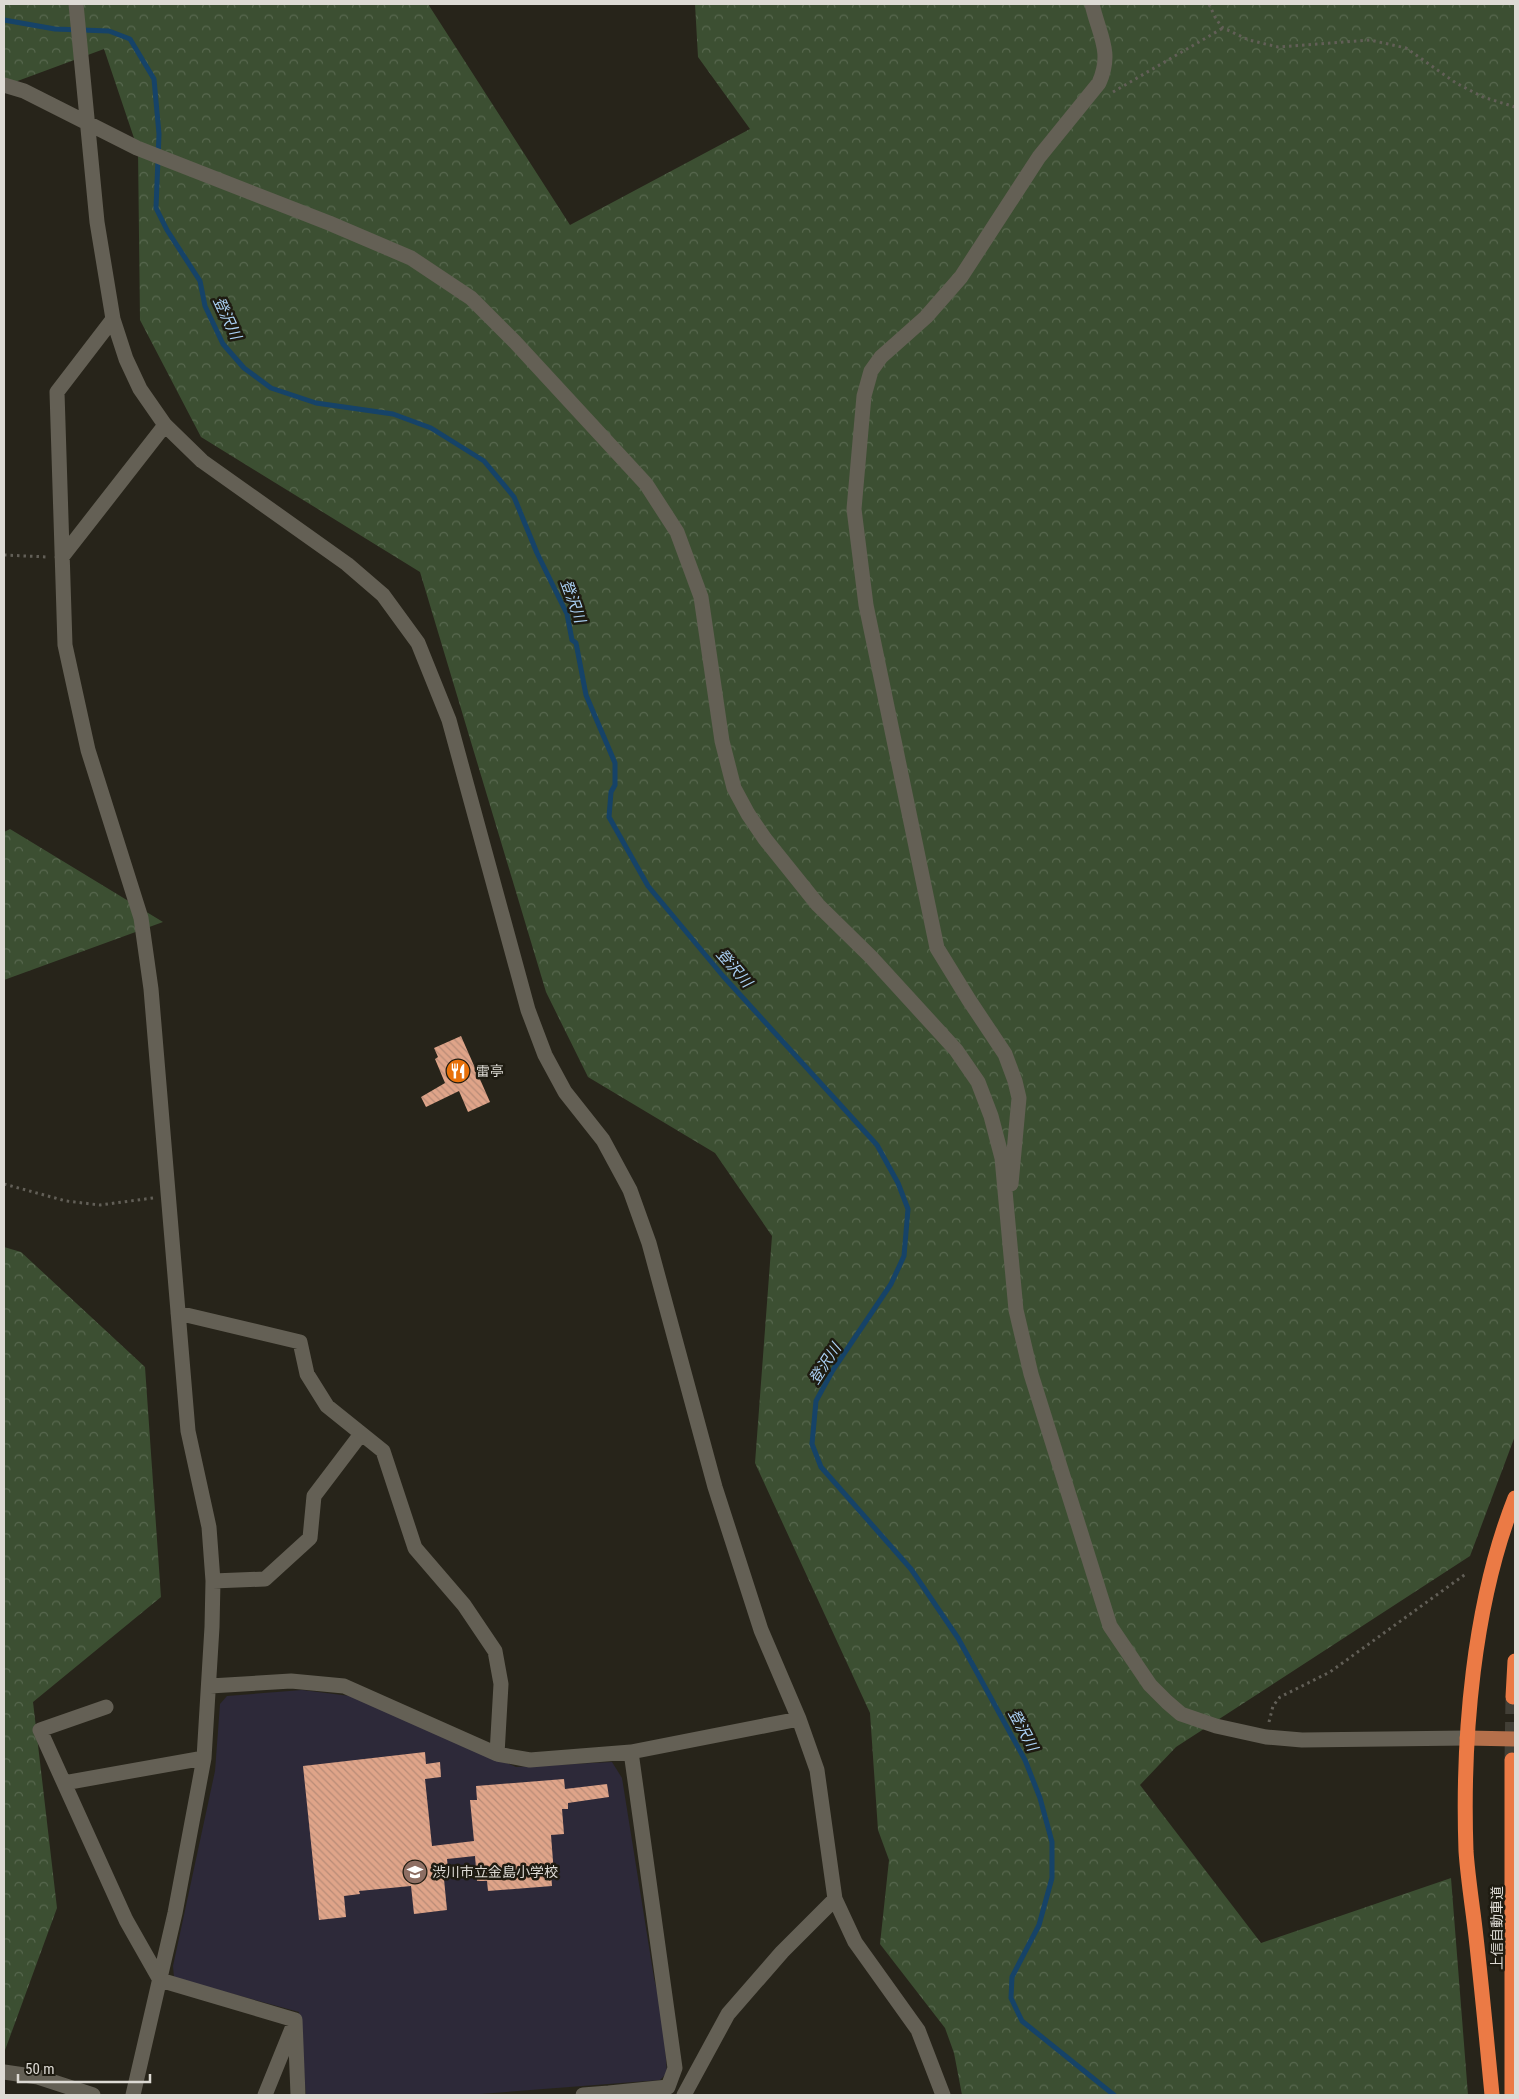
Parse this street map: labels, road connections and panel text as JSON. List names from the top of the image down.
{
  "streets": {
    "highway": ["上信自動車道"]
  },
  "water": ["登沢川"],
  "places": {
    "restaurant": ["雷亭"],
    "school or university": ["渋川市立金島小学校"]
  },
  "scale_bar": "50 m"
}
